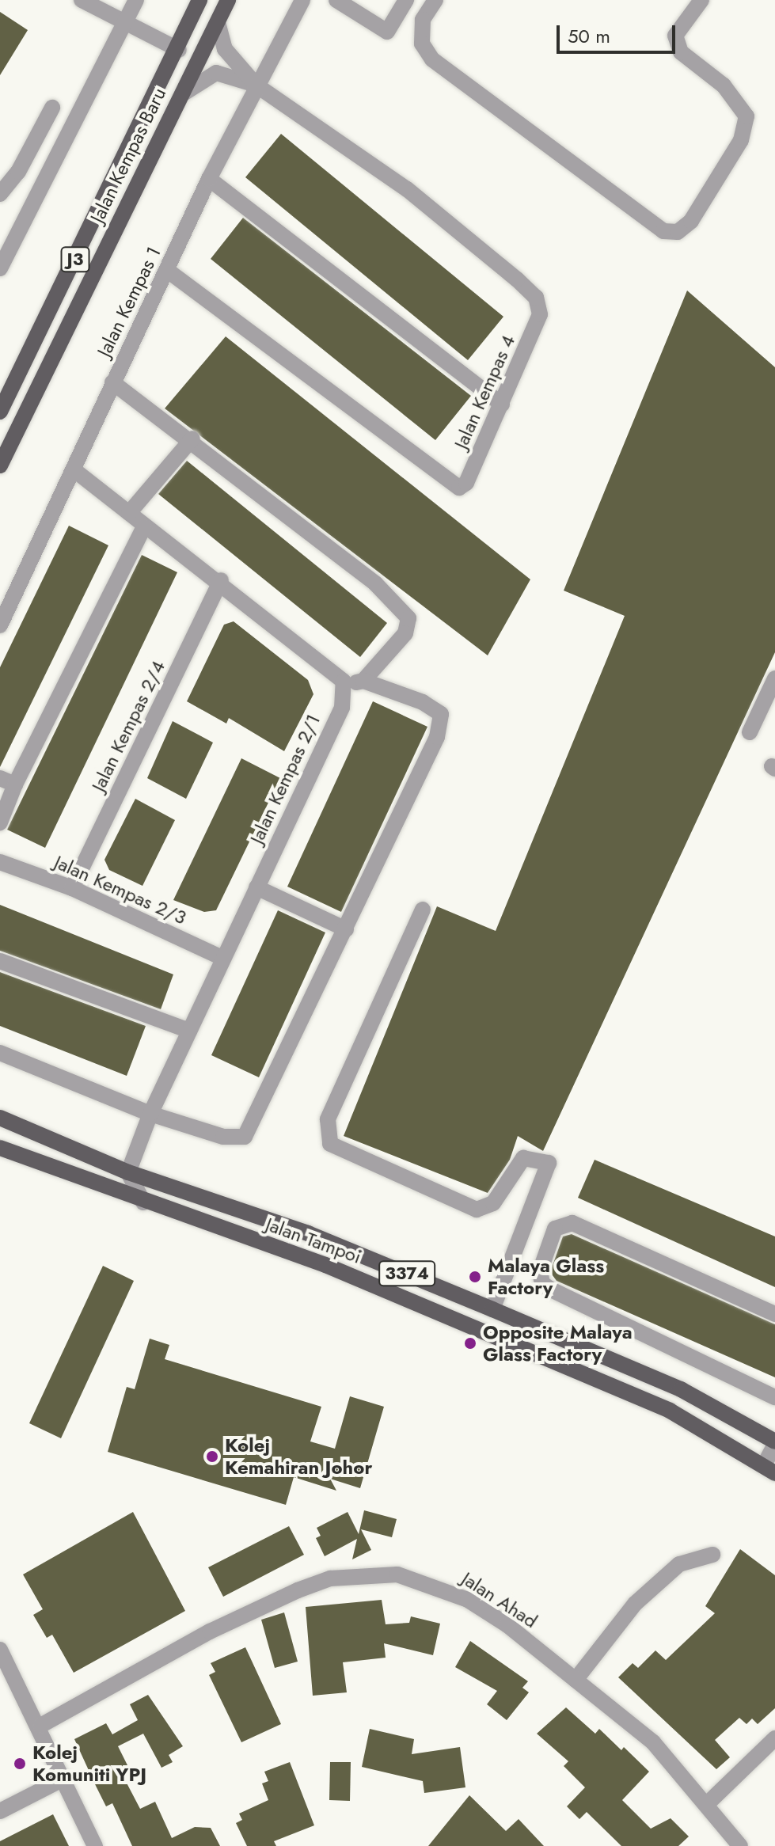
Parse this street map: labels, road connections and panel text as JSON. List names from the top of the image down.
{
  "streets": {
    "main road": [
      "Jalan Kempas Baru",
      "J3",
      "Jalan Tampoi",
      "3374"
    ],
    "street": [
      "Jalan Kempas 1",
      "Jalan Kempas 4",
      "Jalan Kempas 2/4",
      "Jalan Kempas 2/1",
      "Jalan Kempas 2/3",
      "Jalan Ahad"
    ]
  },
  "crossings": [
    ["Jalan Kempas 1", "Jalan Kempas 4"],
    ["Jalan Kempas 2/4", "Jalan Kempas 2/3"],
    ["Jalan Kempas 2/1", "Jalan Kempas 2/3"],
    ["Jalan Kempas 2/1", "Jalan Tampoi"]
  ],
  "places": [
    "Malaya Glass Factory",
    "Opposite Malaya Glass Factory",
    "Kolej Kemahiran Johor",
    "Kolej Komuniti YPJ"
  ],
  "scale_bar": "50 m"
}
